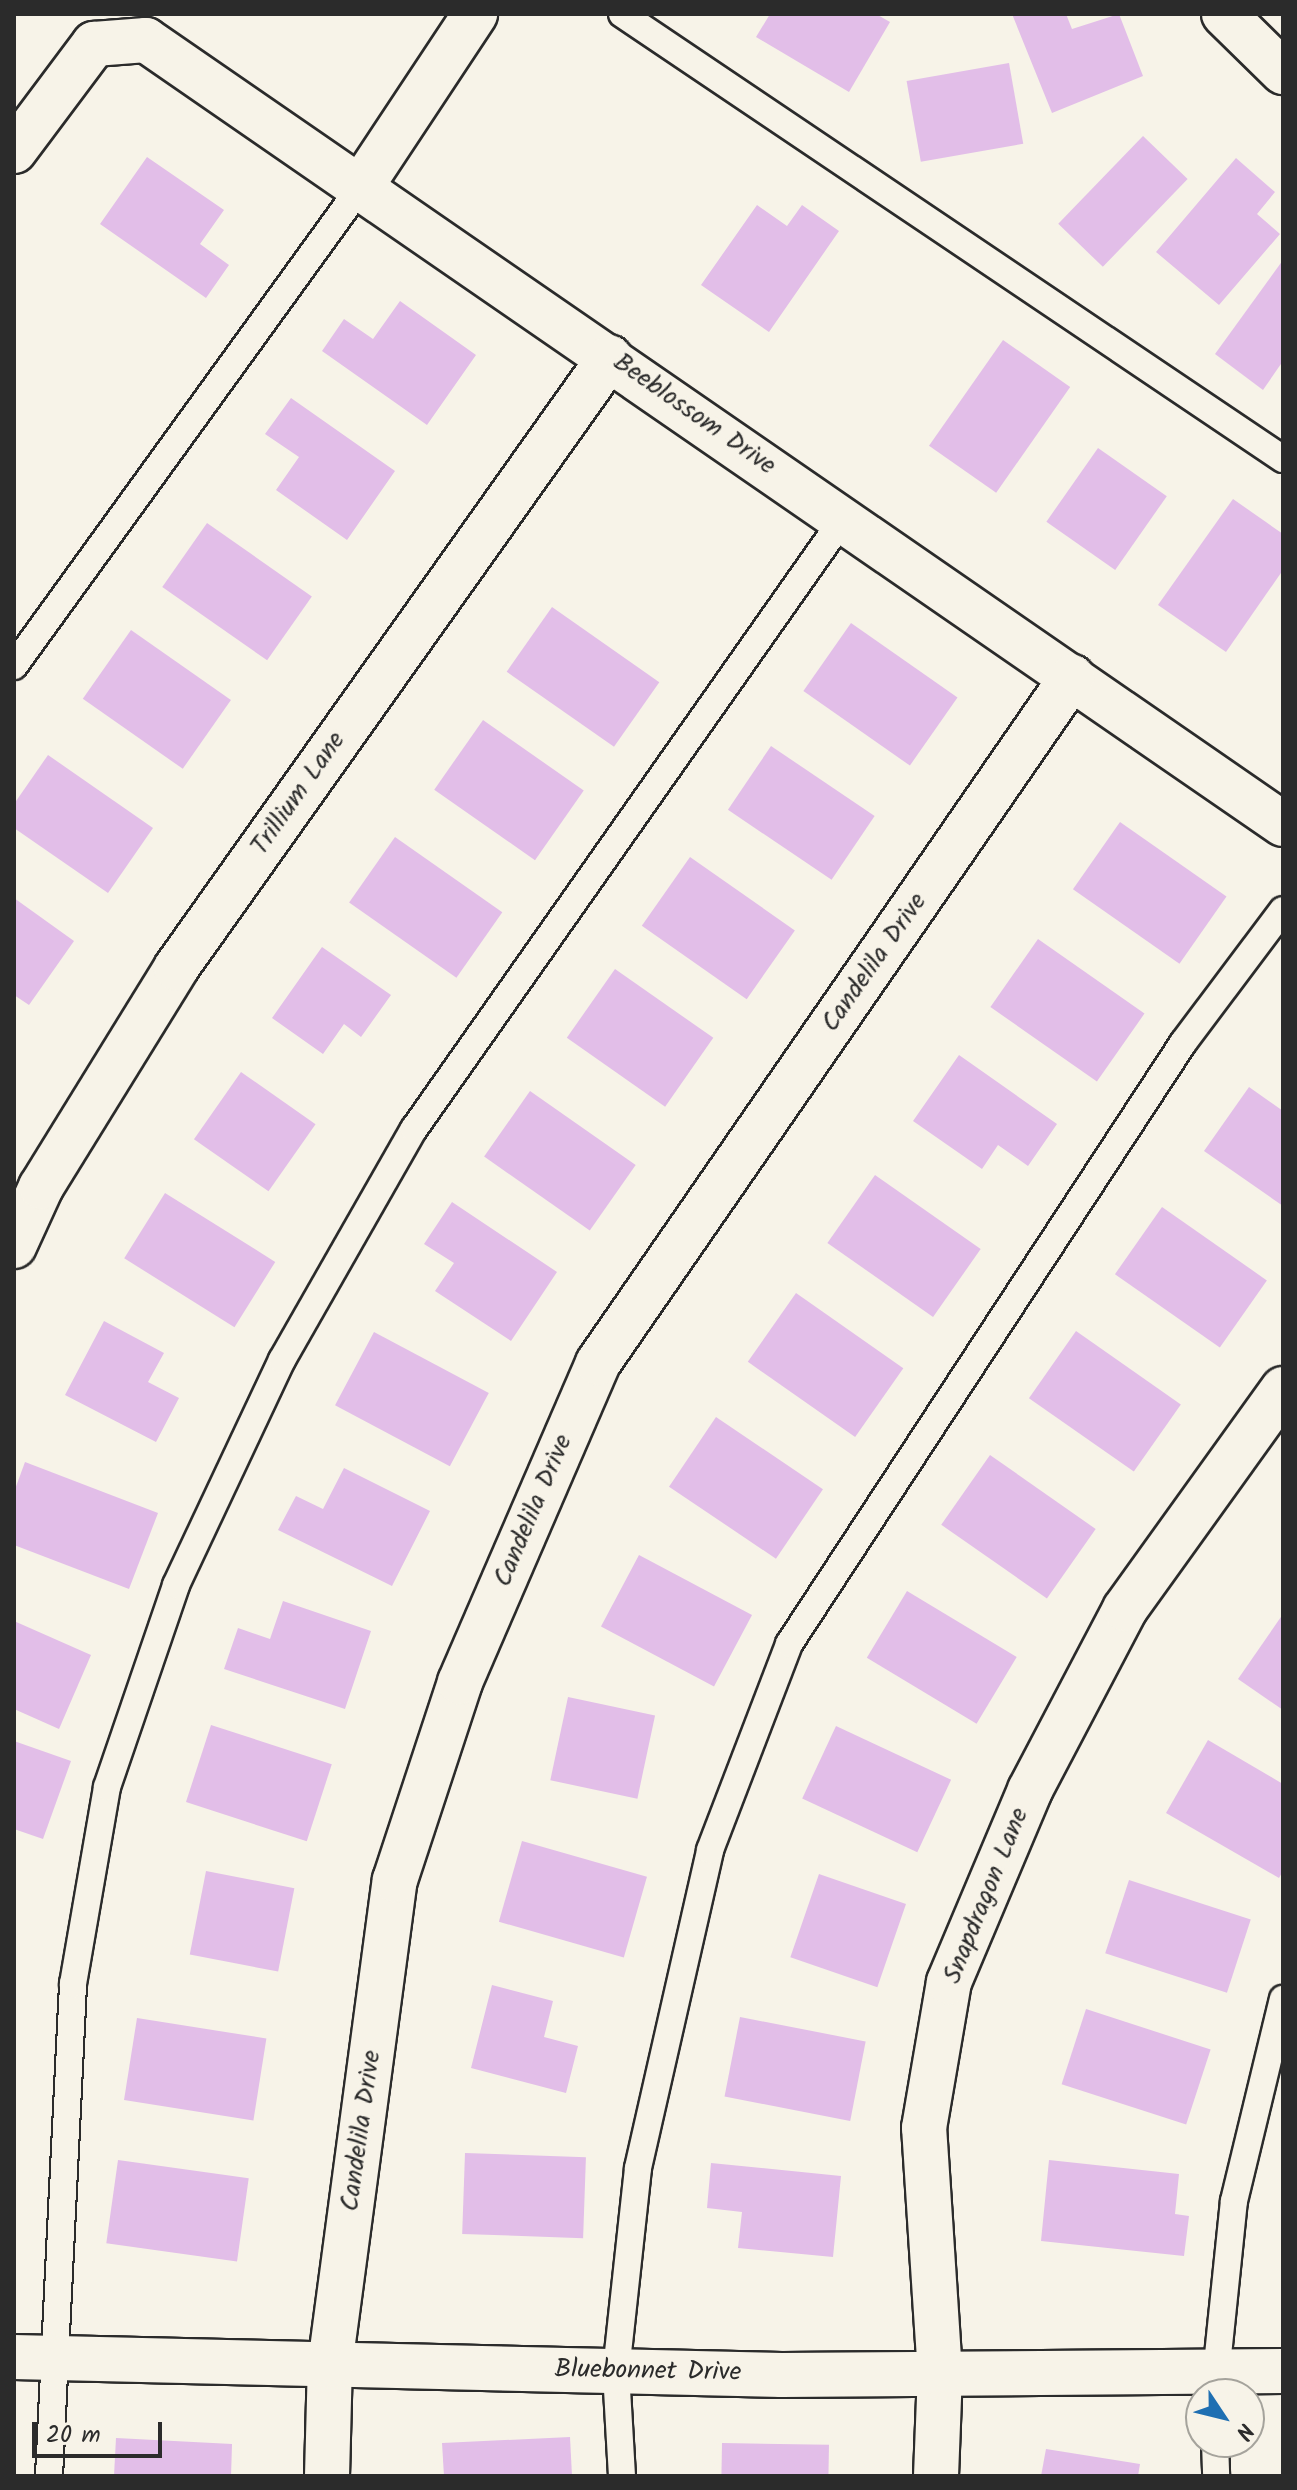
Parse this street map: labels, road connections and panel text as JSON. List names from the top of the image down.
{
  "streets": {
    "street": [
      "Beeblossom Drive",
      "Trillium Lane",
      "Candelila Drive",
      "Snapdragon Lane",
      "Bluebonnet Drive"
    ]
  },
  "crossings": [
    ["Beeblossom Drive", "Trillium Lane"],
    ["Beeblossom Drive", "Candelila Drive"],
    ["Candelila Drive", "Bluebonnet Drive"],
    ["Snapdragon Lane", "Bluebonnet Drive"]
  ],
  "scale_bar": "20 m",
  "north": "bottom right"
}
